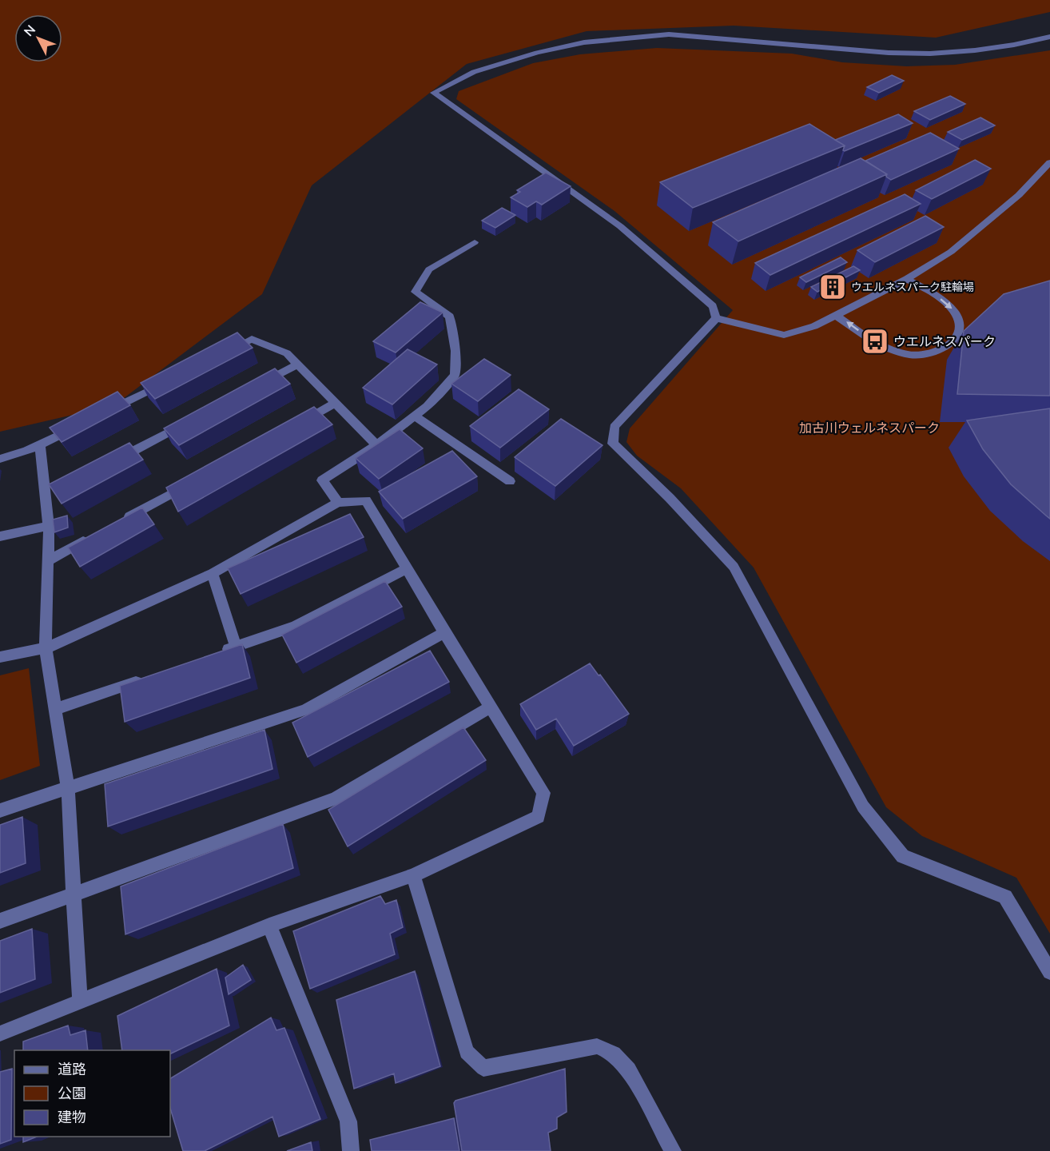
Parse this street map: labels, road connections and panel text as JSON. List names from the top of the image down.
{
  "parks": ["加古川ウェルネスパーク"],
  "places": {
    "building": ["ウエルネスパーク駐輪場"],
    "bus stop": ["ウエルネスパーク"]
  },
  "legend": ["道路", "公園", "建物"],
  "north": "top left"
}
